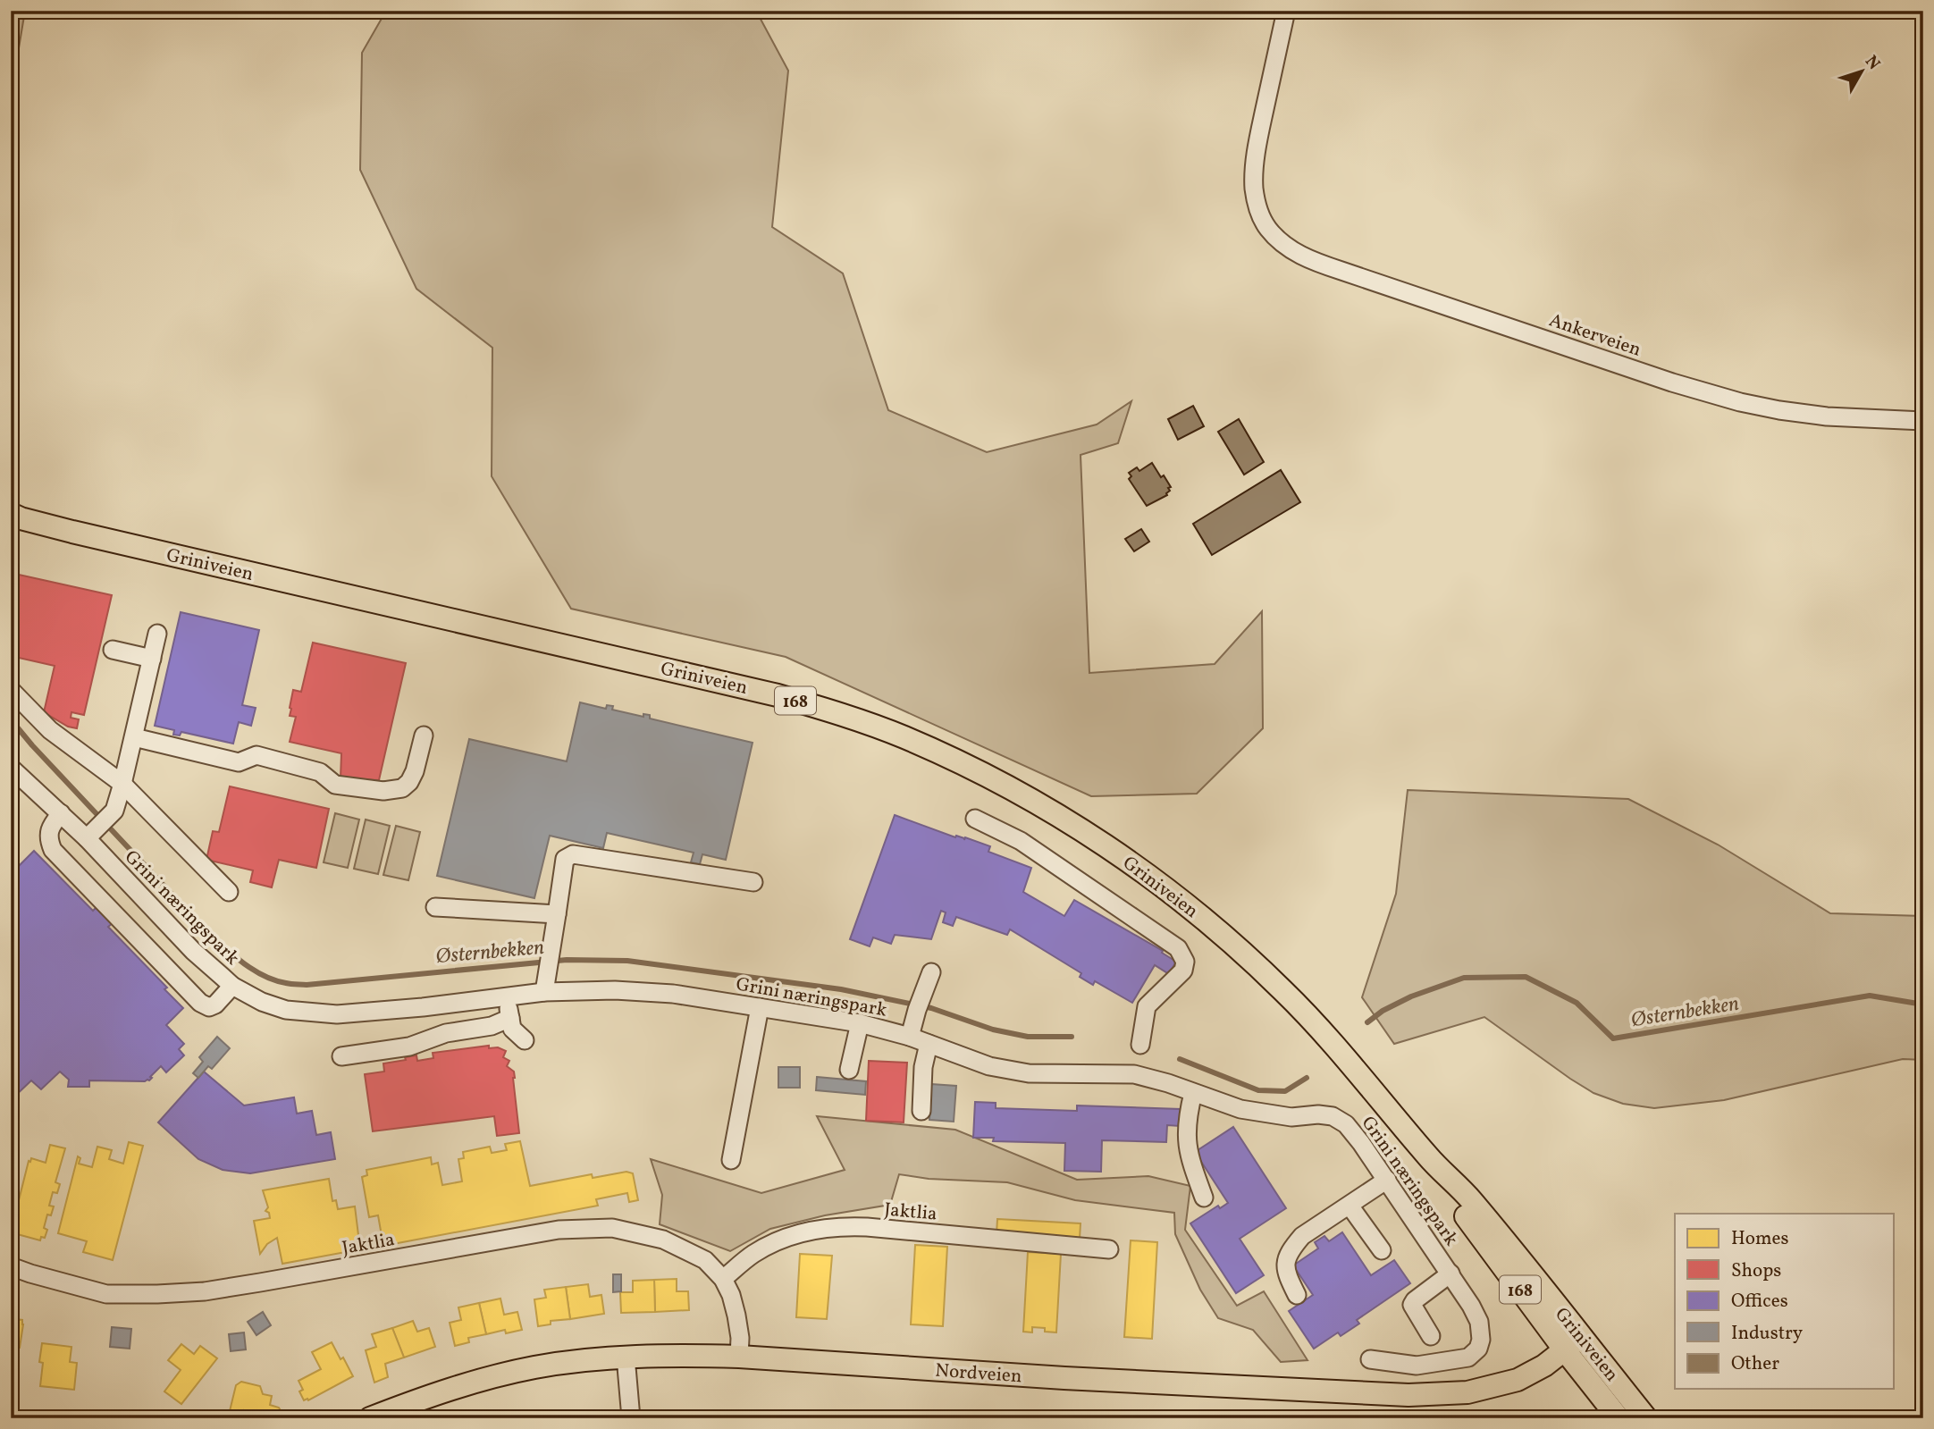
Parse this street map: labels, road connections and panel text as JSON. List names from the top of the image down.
{
  "streets": {
    "main road": ["Griniveien", "168", "Nordveien"],
    "street": ["Ankerveien", "Grini næringspark", "Jaktlia"]
  },
  "crossings": [
    ["Griniveien", "Nordveien"],
    ["Jaktlia", "Nordveien"]
  ],
  "water": ["Østernbekken"],
  "legend": [
    "Homes",
    "Shops",
    "Offices",
    "Industry",
    "Other"
  ],
  "north": "top right"
}
